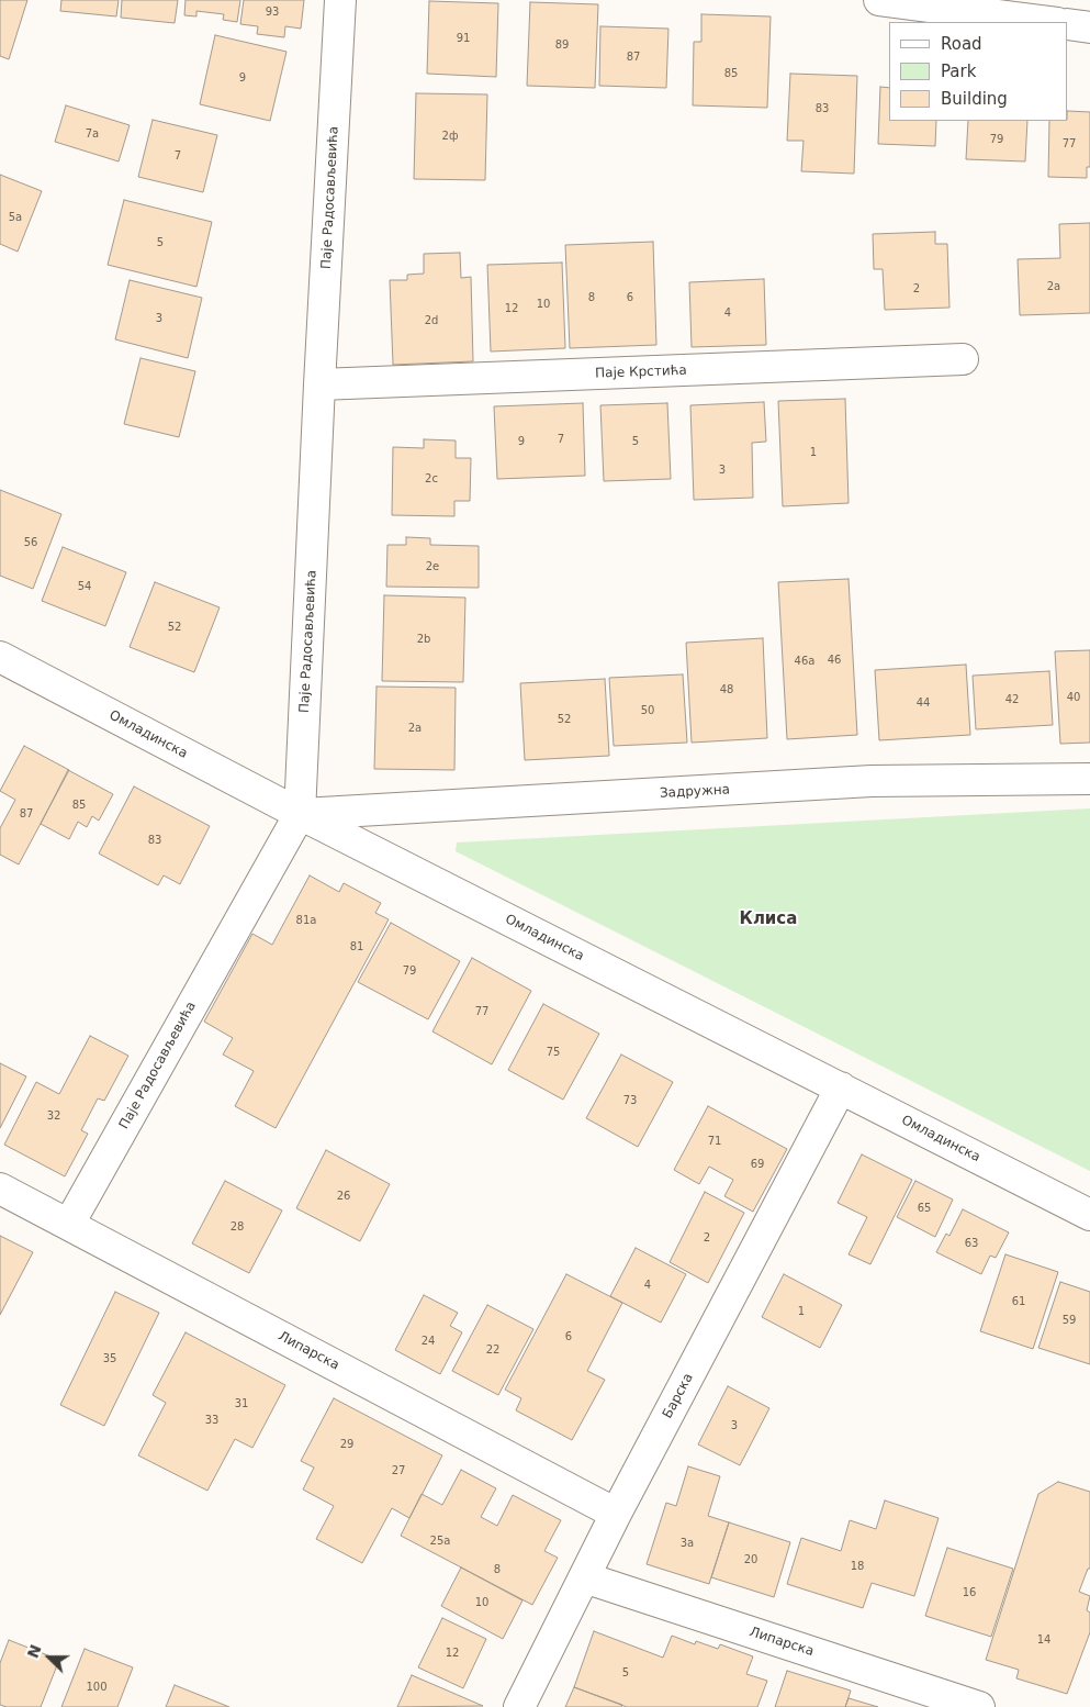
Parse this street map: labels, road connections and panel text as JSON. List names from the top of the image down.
{
  "streets": {
    "street": [
      "Паје Радосављевића",
      "Паје Крстића",
      "Омладинска",
      "Задружна",
      "Липарска",
      "Барска"
    ]
  },
  "crossings": [
    ["Паје Радосављевића", "Паје Крстића"],
    ["Паје Радосављевића", "Омладинска"],
    ["Паје Радосављевића", "Задружна"],
    ["Паје Радосављевића", "Липарска"],
    ["Омладинска", "Задружна"],
    ["Омладинска", "Барска"],
    ["Липарска", "Барска"]
  ],
  "districts": ["Клиса"],
  "house_numbers": [
    "93",
    "91",
    "89",
    "87",
    "85",
    "9",
    "83",
    "7a",
    "2ф",
    "79",
    "77",
    "7",
    "5a",
    "5",
    "2a",
    "2",
    "8",
    "6",
    "10",
    "12",
    "4",
    "3",
    "2d",
    "7",
    "9",
    "5",
    "1",
    "3",
    "2c",
    "56",
    "2e",
    "54",
    "52",
    "2b",
    "46",
    "46a",
    "48",
    "40",
    "42",
    "44",
    "50",
    "52",
    "2a",
    "85",
    "87",
    "83",
    "81a",
    "81",
    "79",
    "77",
    "75",
    "73",
    "32",
    "71",
    "69",
    "26",
    "65",
    "28",
    "2",
    "63",
    "4",
    "61",
    "1",
    "59",
    "6",
    "24",
    "22",
    "35",
    "31",
    "33",
    "3",
    "29",
    "27",
    "25a",
    "3a",
    "20",
    "18",
    "8",
    "16",
    "10",
    "14",
    "12",
    "5",
    "100"
  ],
  "legend": ["Road", "Park", "Building"],
  "north": "left"
}
